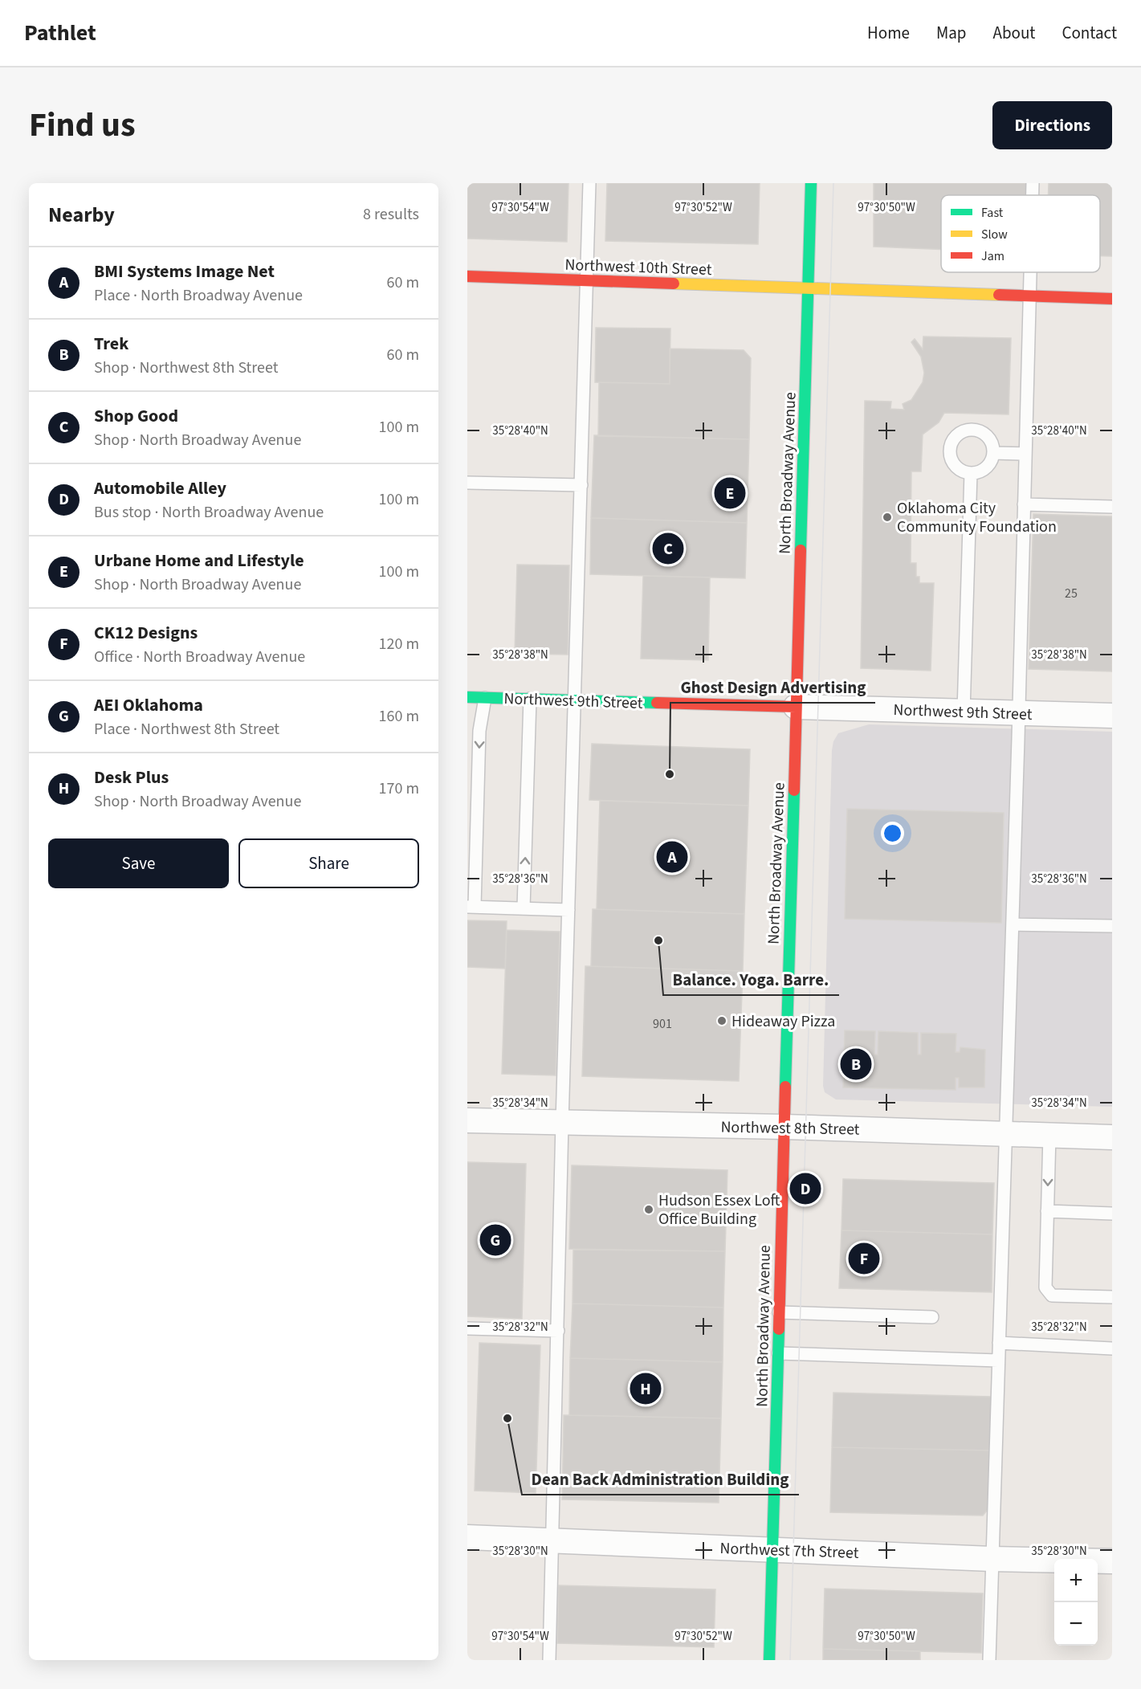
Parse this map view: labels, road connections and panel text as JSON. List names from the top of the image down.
{
  "streets": {
    "main road": ["Northwest 10th Street", "North Broadway Avenue", "Northwest 9th Street"],
    "street": ["Northwest 8th Street", "Northwest 7th Street"]
  },
  "crossings": [
    ["Northwest 10th Street", "North Broadway Avenue"],
    ["North Broadway Avenue", "Northwest 9th Street"],
    ["North Broadway Avenue", "Northwest 8th Street"],
    ["North Broadway Avenue", "Northwest 7th Street"]
  ],
  "places": [
    "Oklahoma City Community Foundation",
    "Ghost Design Advertising",
    "Balance. Yoga. Barre.",
    "Hideaway Pizza",
    "Hudson Essex Loft Office Building",
    "Dean Back Administration Building"
  ],
  "house_numbers": ["25", "901"],
  "legend": ["Fast", "Slow", "Jam"],
  "page": {
    "header": "Pathlet",
    "nav": [
      "Home",
      "Map",
      "About",
      "Contact"
    ],
    "title": "Find us",
    "buttons": [
      "Directions",
      ["Save", "Share"]
    ],
    "heading": ["Nearby", "8 results"],
    "list": [
      {
        "mark": "A",
        "name": "BMI Systems Image Net",
        "note": "Place · North Broadway Avenue",
        "value": "60 m"
      },
      {
        "mark": "B",
        "name": "Trek",
        "note": "Shop · Northwest 8th Street",
        "value": "60 m"
      },
      {
        "mark": "C",
        "name": "Shop Good",
        "note": "Shop · North Broadway Avenue",
        "value": "100 m"
      },
      {
        "mark": "D",
        "name": "Automobile Alley",
        "note": "Bus stop · North Broadway Avenue",
        "value": "100 m"
      },
      {
        "mark": "E",
        "name": "Urbane Home and Lifestyle",
        "note": "Shop · North Broadway Avenue",
        "value": "100 m"
      },
      {
        "mark": "F",
        "name": "CK12 Designs",
        "note": "Office · North Broadway Avenue",
        "value": "120 m"
      },
      {
        "mark": "G",
        "name": "AEI Oklahoma",
        "note": "Place · Northwest 8th Street",
        "value": "160 m"
      },
      {
        "mark": "H",
        "name": "Desk Plus",
        "note": "Shop · North Broadway Avenue",
        "value": "170 m"
      }
    ],
    "pins": [
      "E",
      "C",
      "A",
      "B",
      "D",
      "G",
      "F",
      "H"
    ],
    "map_buttons": ["+", "−"]
  },
  "coordinates": [
    "97°30'54\"W",
    "97°30'52\"W",
    "97°30'50\"W",
    "35°28'40\"N",
    "35°28'38\"N",
    "35°28'36\"N",
    "35°28'34\"N",
    "35°28'32\"N",
    "35°28'30\"N"
  ]
}
